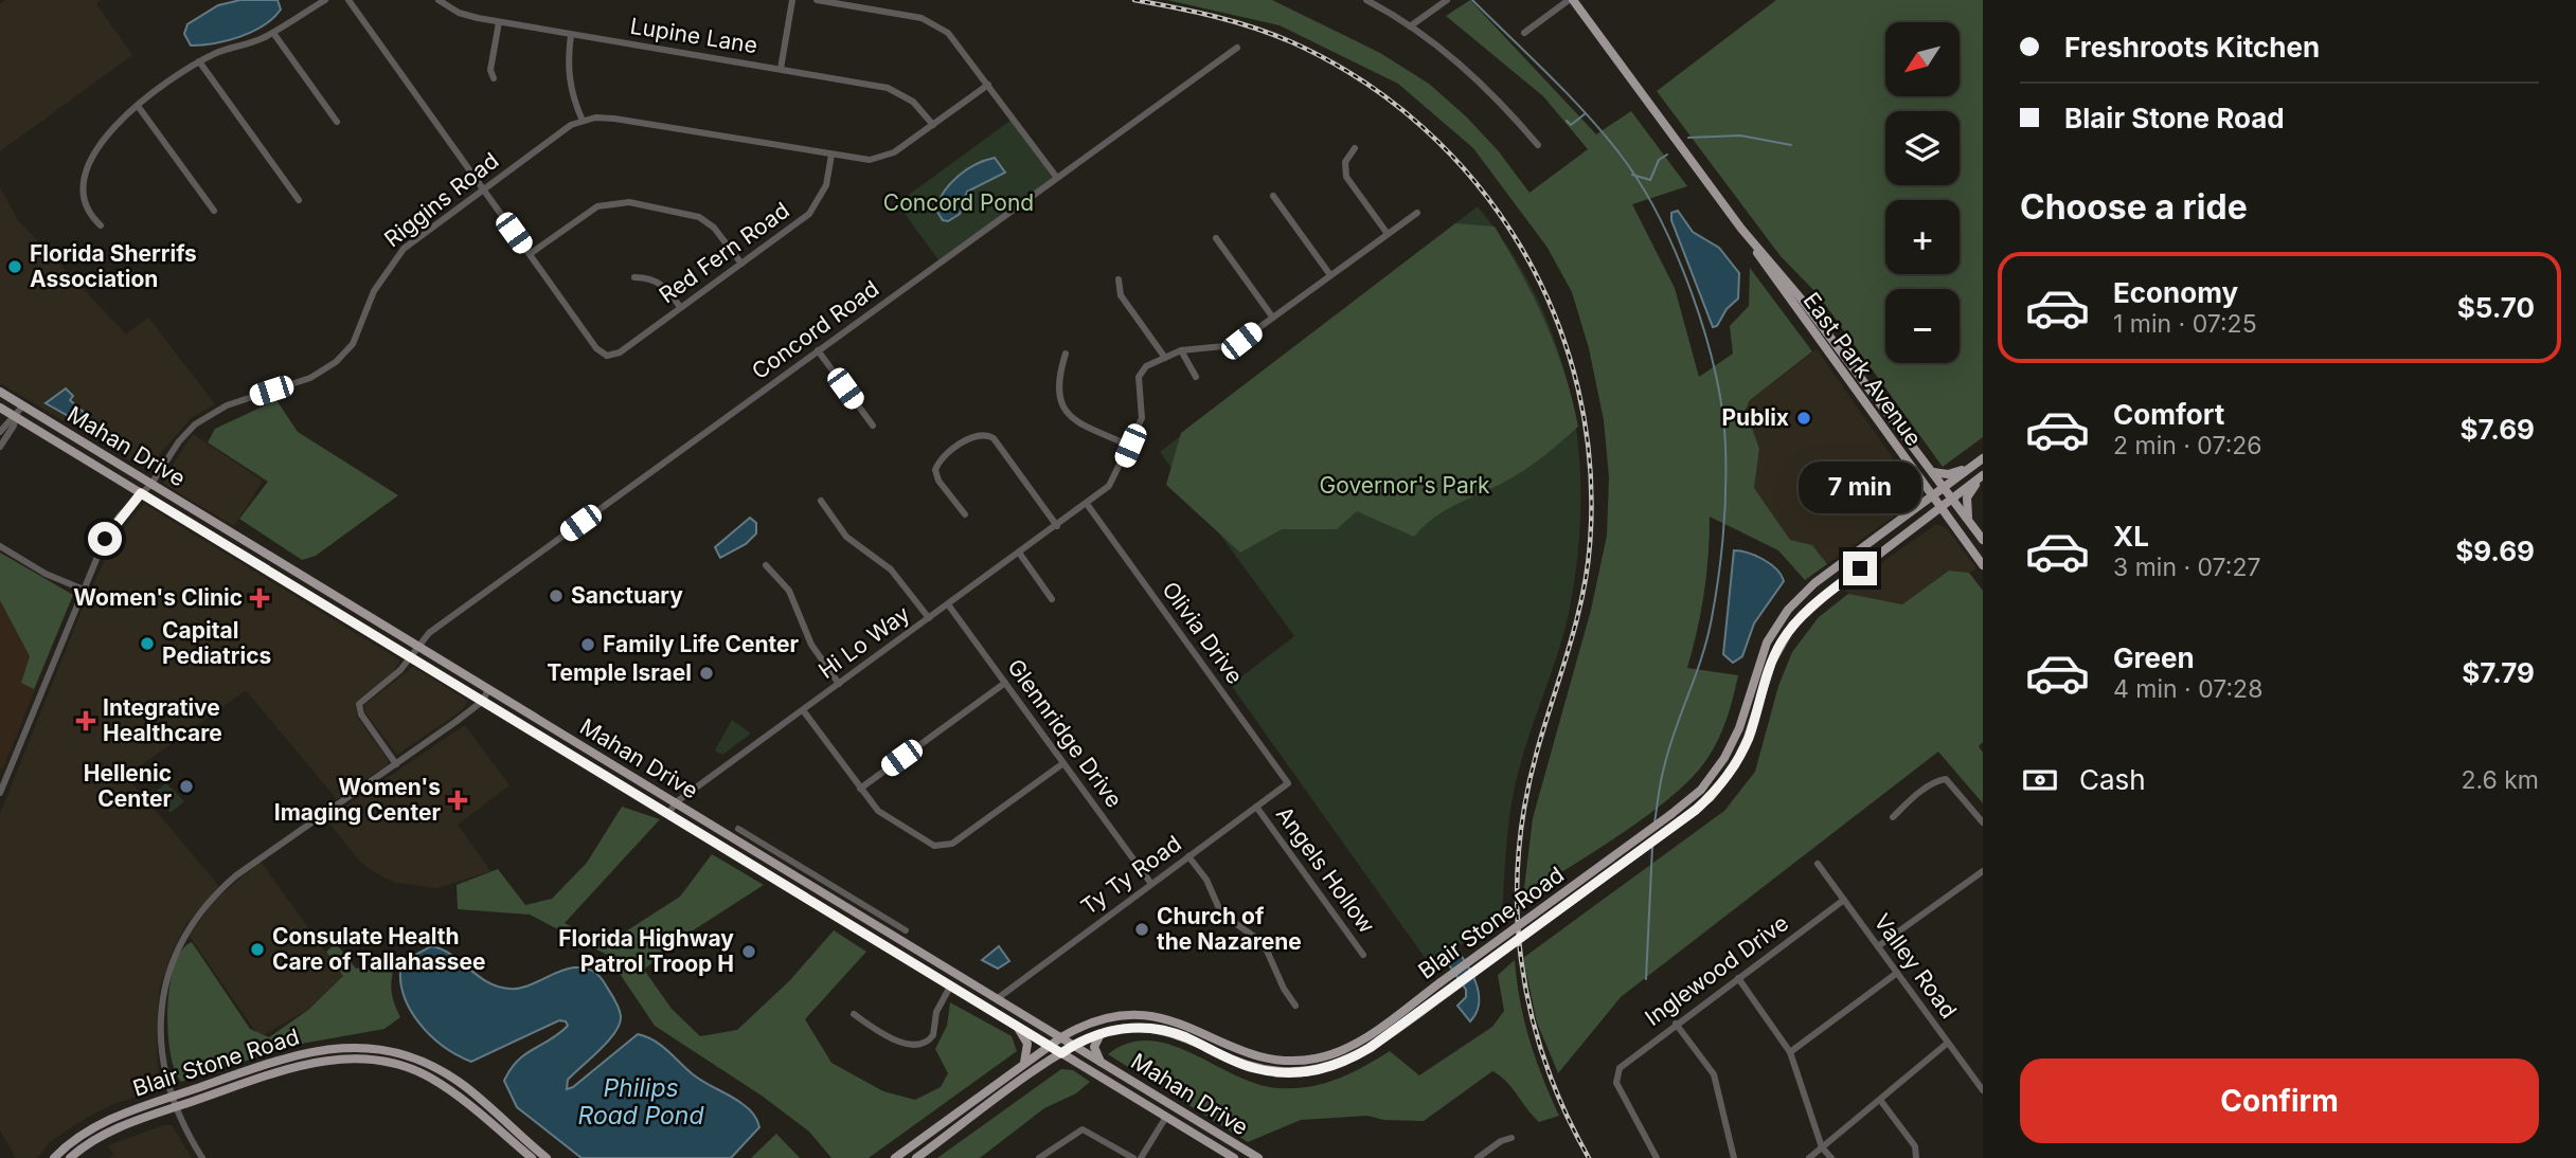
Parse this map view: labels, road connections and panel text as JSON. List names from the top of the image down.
{
  "streets": {
    "main road": ["East Park Avenue", "Mahan Drive", "Blair Stone Road"],
    "street": [
      "Lupine Lane",
      "Riggins Road",
      "Red Fern Road",
      "Concord Road",
      "Olivia Drive",
      "Hi Lo Way",
      "Glennridge Drive",
      "Angels Hollow",
      "Ty Ty Road",
      "Valley Road",
      "Inglewood Drive"
    ]
  },
  "crossings": [
    ["Riggins Road", "Mahan Drive"],
    ["Concord Road", "Mahan Drive"],
    ["East Park Avenue", "Blair Stone Road"],
    ["Mahan Drive", "Hi Lo Way"],
    ["Mahan Drive", "Ty Ty Road"],
    ["Mahan Drive", "Blair Stone Road"],
    ["Olivia Drive", "Hi Lo Way"],
    ["Olivia Drive", "Ty Ty Road"],
    ["Hi Lo Way", "Glennridge Drive"],
    ["Glennridge Drive", "Ty Ty Road"],
    ["Angels Hollow", "Ty Ty Road"],
    ["Valley Road", "Inglewood Drive"]
  ],
  "water": ["Philips Road Pond"],
  "parks": ["Concord Pond", "Governor's Park"],
  "places": {
    "other": [
      "Florida Sherrifs Association",
      "Publix",
      "Sanctuary",
      "Capital Pediatrics",
      "Family Life Center",
      "Temple Israel",
      "Hellenic Center",
      "Church of the Nazarene",
      "Consulate Health Care of Tallahassee",
      "Florida Highway Patrol Troop H"
    ],
    "health": ["Women's Clinic", "Integrative Healthcare", "Women's Imaging Center"]
  },
  "north": "bottom left",
  "page": {
    "banner": ["Freshroots Kitchen", "Blair Stone Road"],
    "map_buttons": ["+", "−"],
    "heading": "Choose a ride",
    "list": [
      {
        "name": "Economy",
        "note": "1 min · 07:25",
        "value": "$5.70"
      },
      {
        "name": "Comfort",
        "note": "2 min · 07:26",
        "value": "$7.69"
      },
      {
        "name": "XL",
        "note": "3 min · 07:27",
        "value": "$9.69"
      },
      {
        "name": "Green",
        "note": "4 min · 07:28",
        "value": "$7.79"
      }
    ],
    "bubble": "7 min",
    "pay": ["Cash", "2.6 km"],
    "buttons": "Confirm"
  }
}
